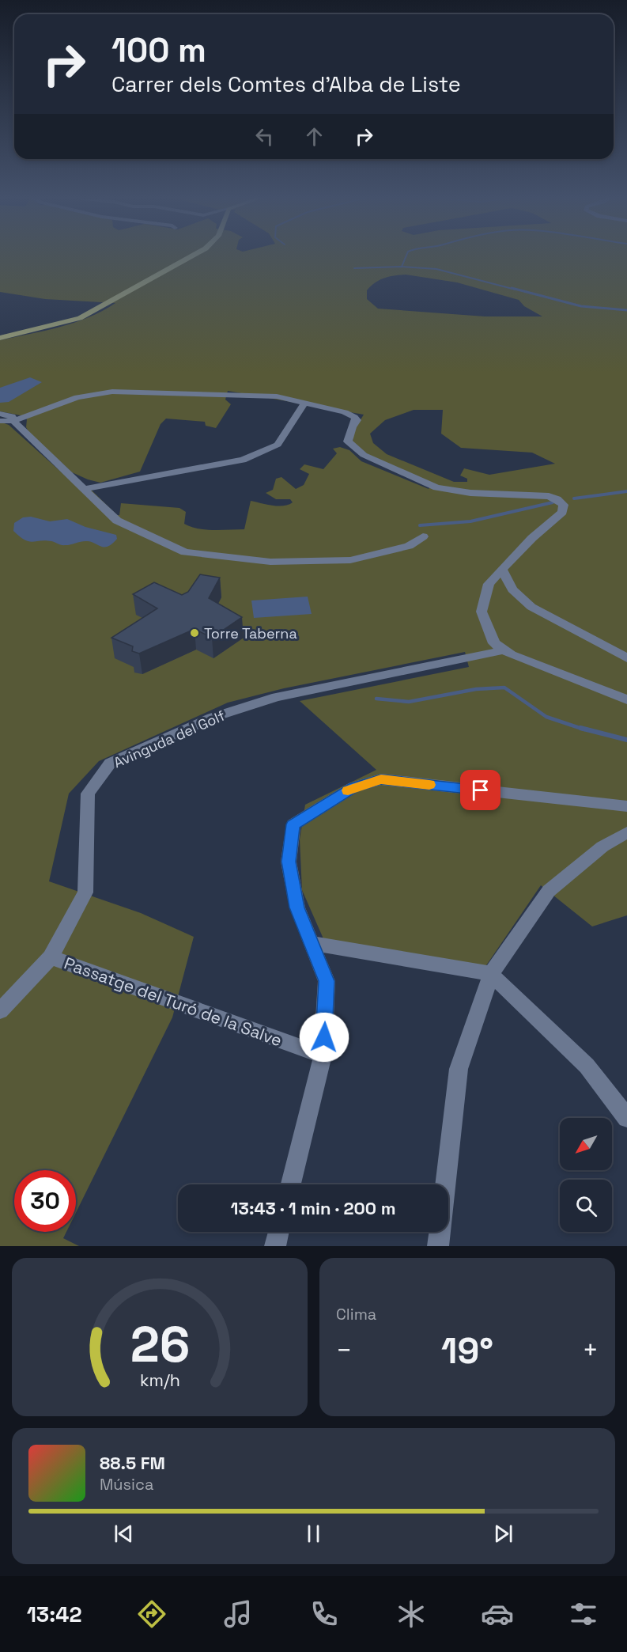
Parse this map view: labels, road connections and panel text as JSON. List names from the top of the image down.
{
  "streets": {
    "street": ["Avinguda del Golf", "Passatge del Turó de la Salve"]
  },
  "crossings": [
    ["Avinguda del Golf", "Passatge del Turó de la Salve"]
  ],
  "places": ["Torre Taberna"],
  "north": "bottom left",
  "page": {
    "turn": ["100 m", "Carrer dels Comtes d'Alba de Liste"],
    "limit": "30",
    "trip": "13:43 · 1 min · 200 m",
    "tile": "Clima",
    "heat": ["−", "19°", "+"],
    "song": ["88.5 FM", "Música"],
    "tabs": "13:42",
    "gauge": ["26", "km/h"]
  }
}
